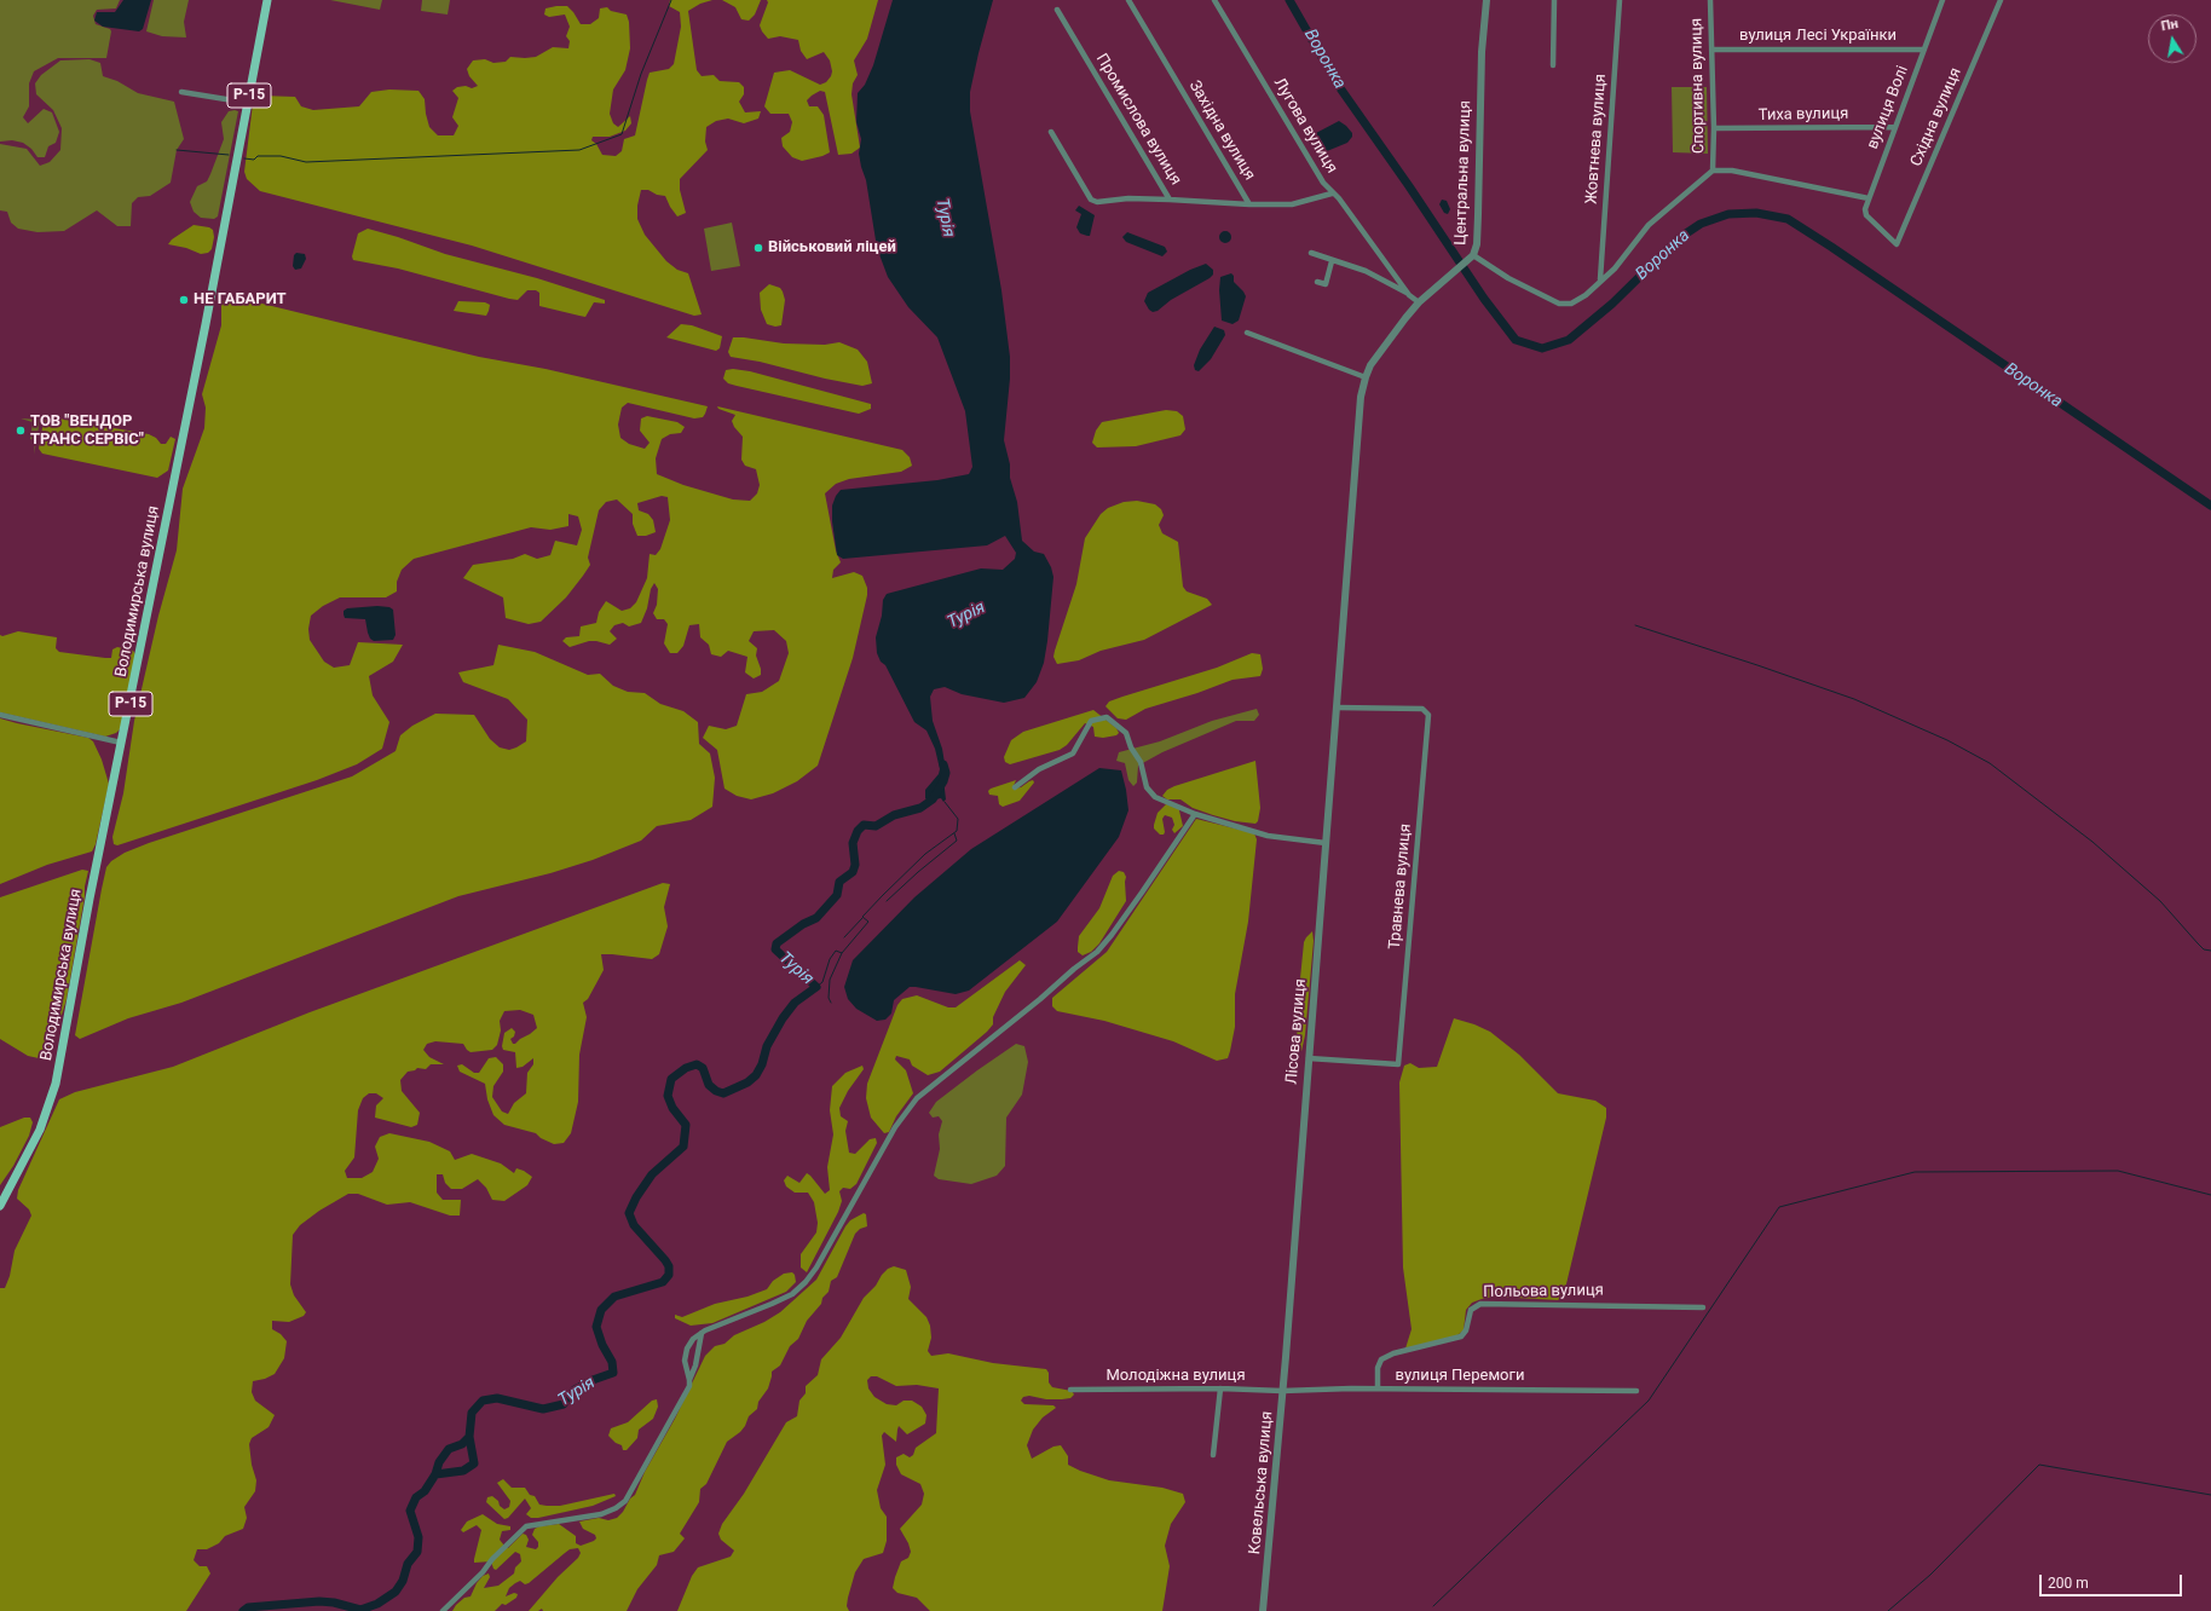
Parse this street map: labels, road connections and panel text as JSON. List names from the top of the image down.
{
  "streets": {
    "main road": ["Р-15", "Володимирська вулиця"],
    "street": [
      "вулиця Лесі Українки",
      "Спортивна вулиця",
      "вулиця Волі",
      "Тиха вулиця",
      "Східна вулиця",
      "Промислова вулиця",
      "Лугова вулиця",
      "Західна вулиця",
      "Жовтнева вулиця",
      "Центральна вулиця",
      "Травнева вулиця",
      "Лісова вулиця",
      "Польова вулиця",
      "Молодіжна вулиця",
      "вулиця Перемоги",
      "Ковельська вулиця"
    ]
  },
  "crossings": [
    ["вулиця Лесі Українки", "Спортивна вулиця"],
    ["вулиця Лесі Українки", "вулиця Волі"],
    ["Спортивна вулиця", "Тиха вулиця"],
    ["вулиця Волі", "Тиха вулиця"],
    ["вулиця Волі", "Східна вулиця"],
    ["Промислова вулиця", "Західна вулиця"],
    ["Лугова вулиця", "Західна вулиця"],
    ["Лугова вулиця", "Центральна вулиця"],
    ["Центральна вулиця", "Травнева вулиця"],
    ["Центральна вулиця", "Лісова вулиця"],
    ["Травнева вулиця", "Лісова вулиця"],
    ["Лісова вулиця", "Ковельська вулиця"],
    ["Польова вулиця", "вулиця Перемоги"],
    ["Молодіжна вулиця", "вулиця Перемоги"],
    ["Молодіжна вулиця", "Ковельська вулиця"],
    ["вулиця Перемоги", "Ковельська вулиця"]
  ],
  "water": ["Воронка", "Турія"],
  "places": ["Військовий ліцей", "НЕ ГАБАРИТ", "ТОВ \"ВЕНДОР ТРАНС СЕРВІС\""],
  "scale_bar": "200 m",
  "north": "top"
}
